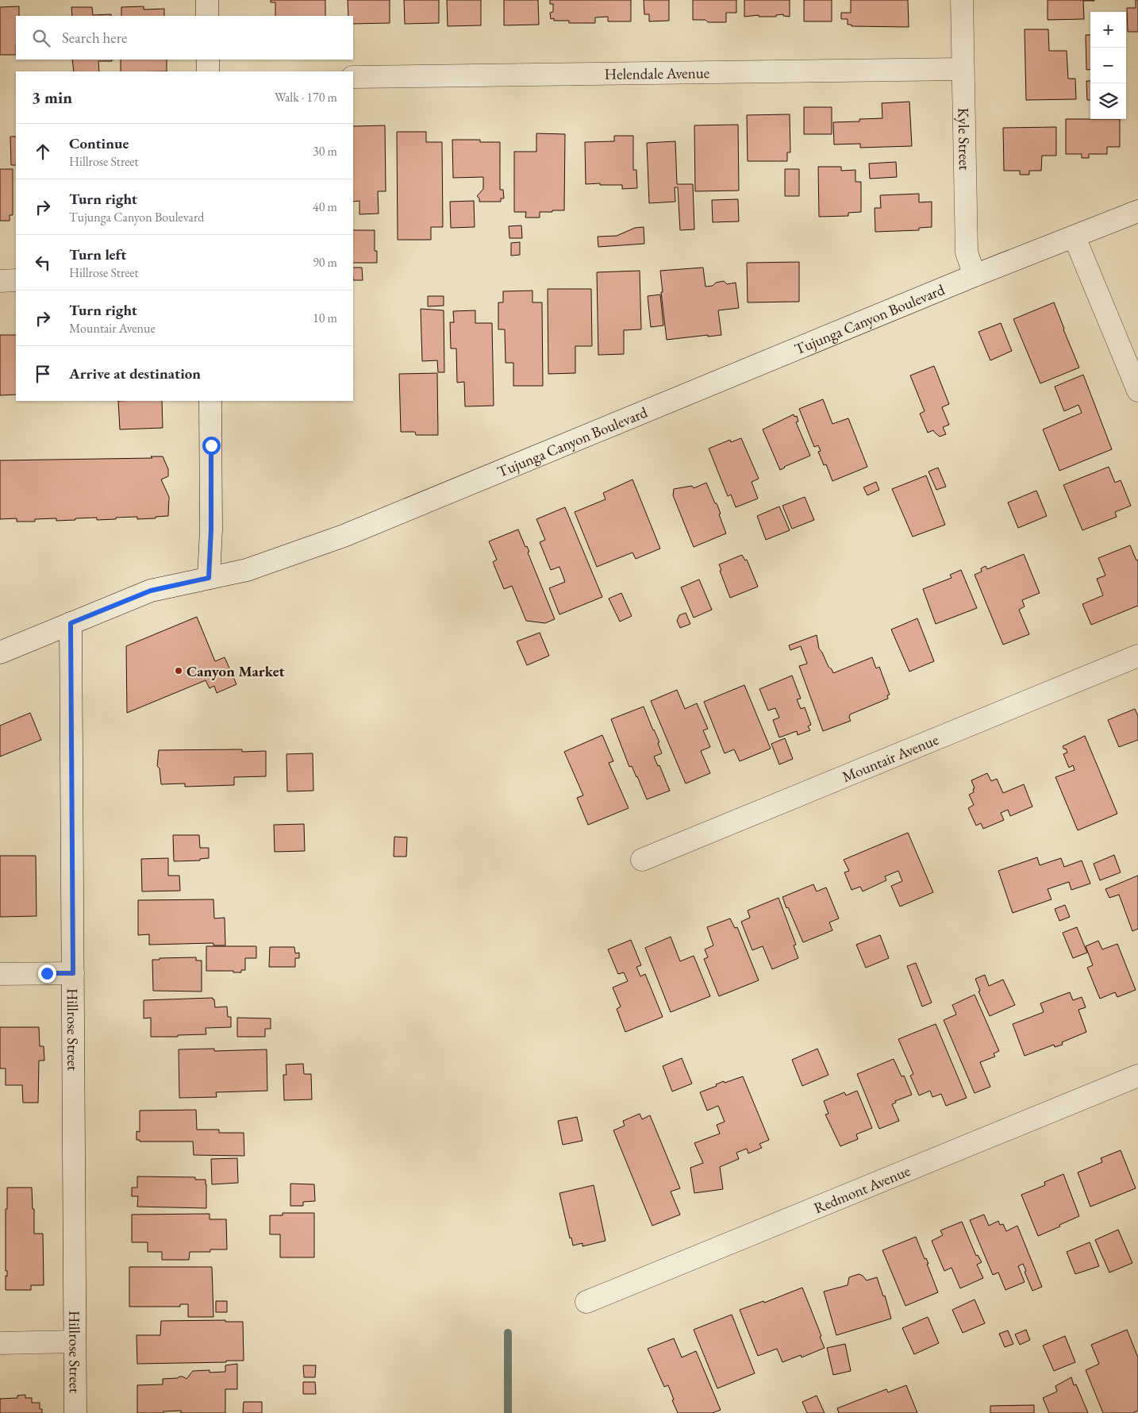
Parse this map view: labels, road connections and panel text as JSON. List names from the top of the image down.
{
  "streets": {
    "street": [
      "Helendale Avenue",
      "Kyle Street",
      "Tujunga Canyon Boulevard",
      "Mountair Avenue",
      "Hillrose Street",
      "Redmont Avenue"
    ]
  },
  "crossings": [
    ["Helendale Avenue", "Kyle Street"],
    ["Kyle Street", "Tujunga Canyon Boulevard"],
    ["Tujunga Canyon Boulevard", "Hillrose Street"]
  ],
  "places": ["Canyon Market"],
  "page": {
    "map_buttons": ["+", "−"],
    "search": "Search here",
    "heading": ["3 min", "Walk · 170 m"],
    "list": [
      ["Continue", "Hillrose Street", "30 m"],
      ["Turn right", "Tujunga Canyon Boulevard", "40 m"],
      ["Turn left", "Hillrose Street", "90 m"],
      ["Turn right", "Mountair Avenue", "10 m"],
      "Arrive at destination"
    ]
  }
}
